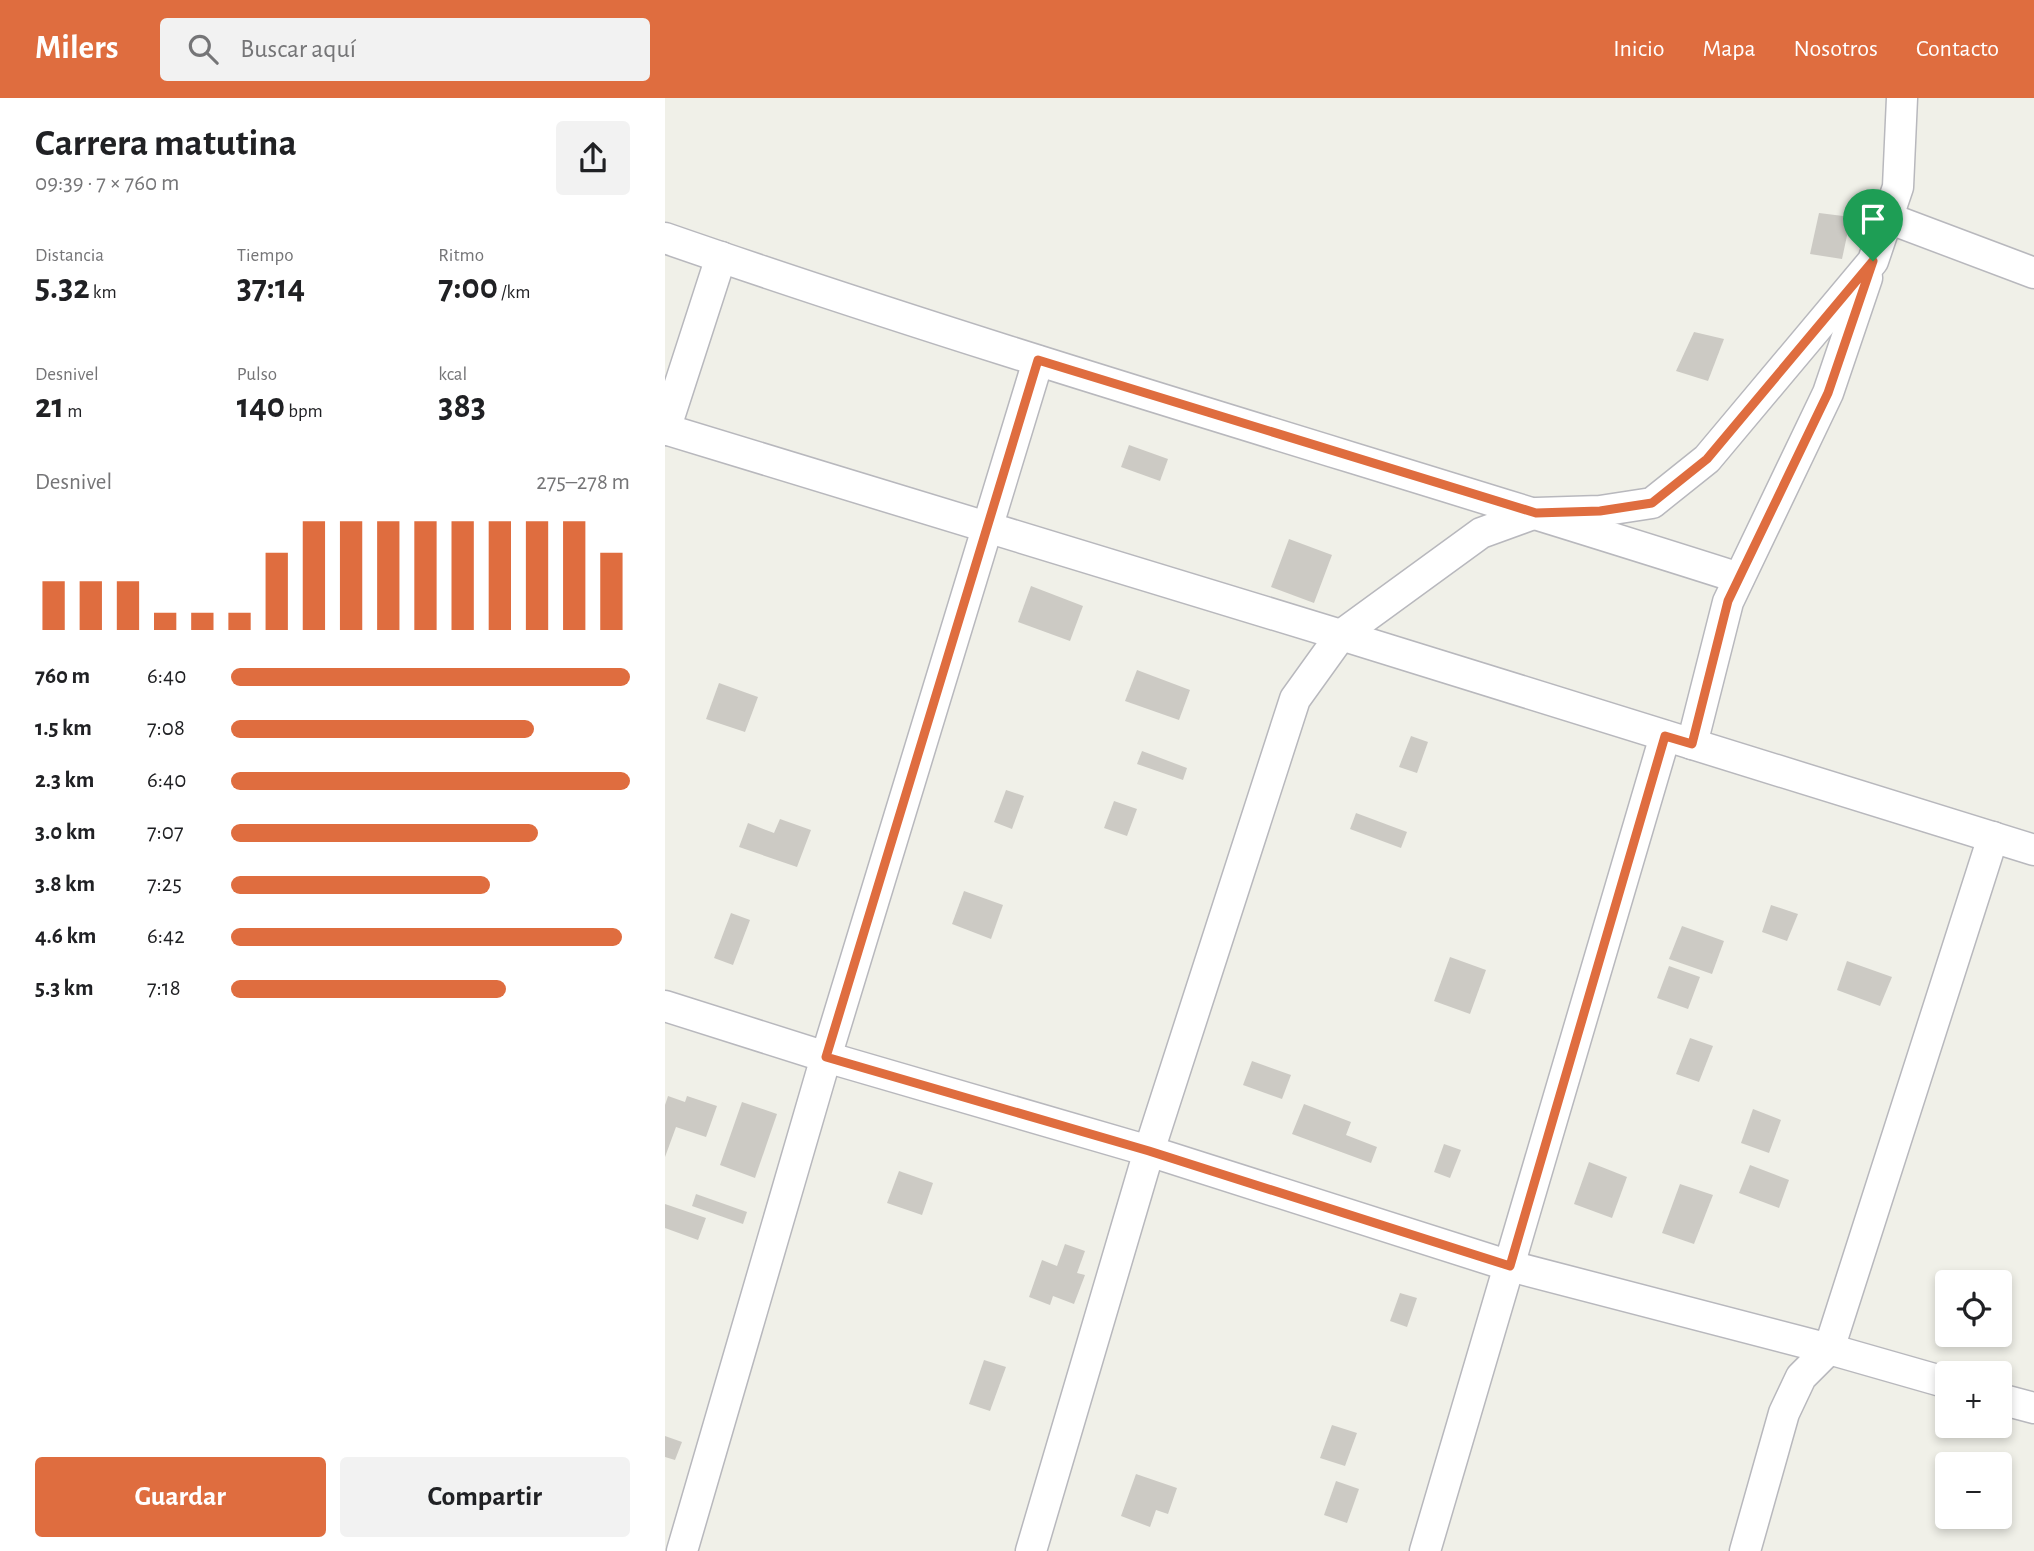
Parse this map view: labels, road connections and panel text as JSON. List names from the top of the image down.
{
  "page": {
    "header": "Milers",
    "search": "Buscar aquí",
    "nav": [
      "Inicio",
      "Mapa",
      "Nosotros",
      "Contacto"
    ],
    "heading": ["Carrera matutina", "09:39 · 7 × 760 m"],
    "stats": [
      ["Distancia", "5.32 km"],
      ["Tiempo", "37:14"],
      ["Ritmo", "7:00 /km"],
      ["Desnivel", "21 m"],
      ["Pulso", "140 bpm"],
      ["kcal", "383"]
    ],
    "chart": ["Desnivel", "275–278 m"],
    "list": [
      {
        "name": "760 m",
        "note": "6:40"
      },
      {
        "name": "1.5 km",
        "note": "7:08"
      },
      {
        "name": "2.3 km",
        "note": "6:40"
      },
      {
        "name": "3.0 km",
        "note": "7:07"
      },
      {
        "name": "3.8 km",
        "note": "7:25"
      },
      {
        "name": "4.6 km",
        "note": "6:42"
      },
      {
        "name": "5.3 km",
        "note": "7:18"
      }
    ],
    "map_buttons": ["+", "−"],
    "buttons": ["Guardar", "Compartir"]
  }
}
